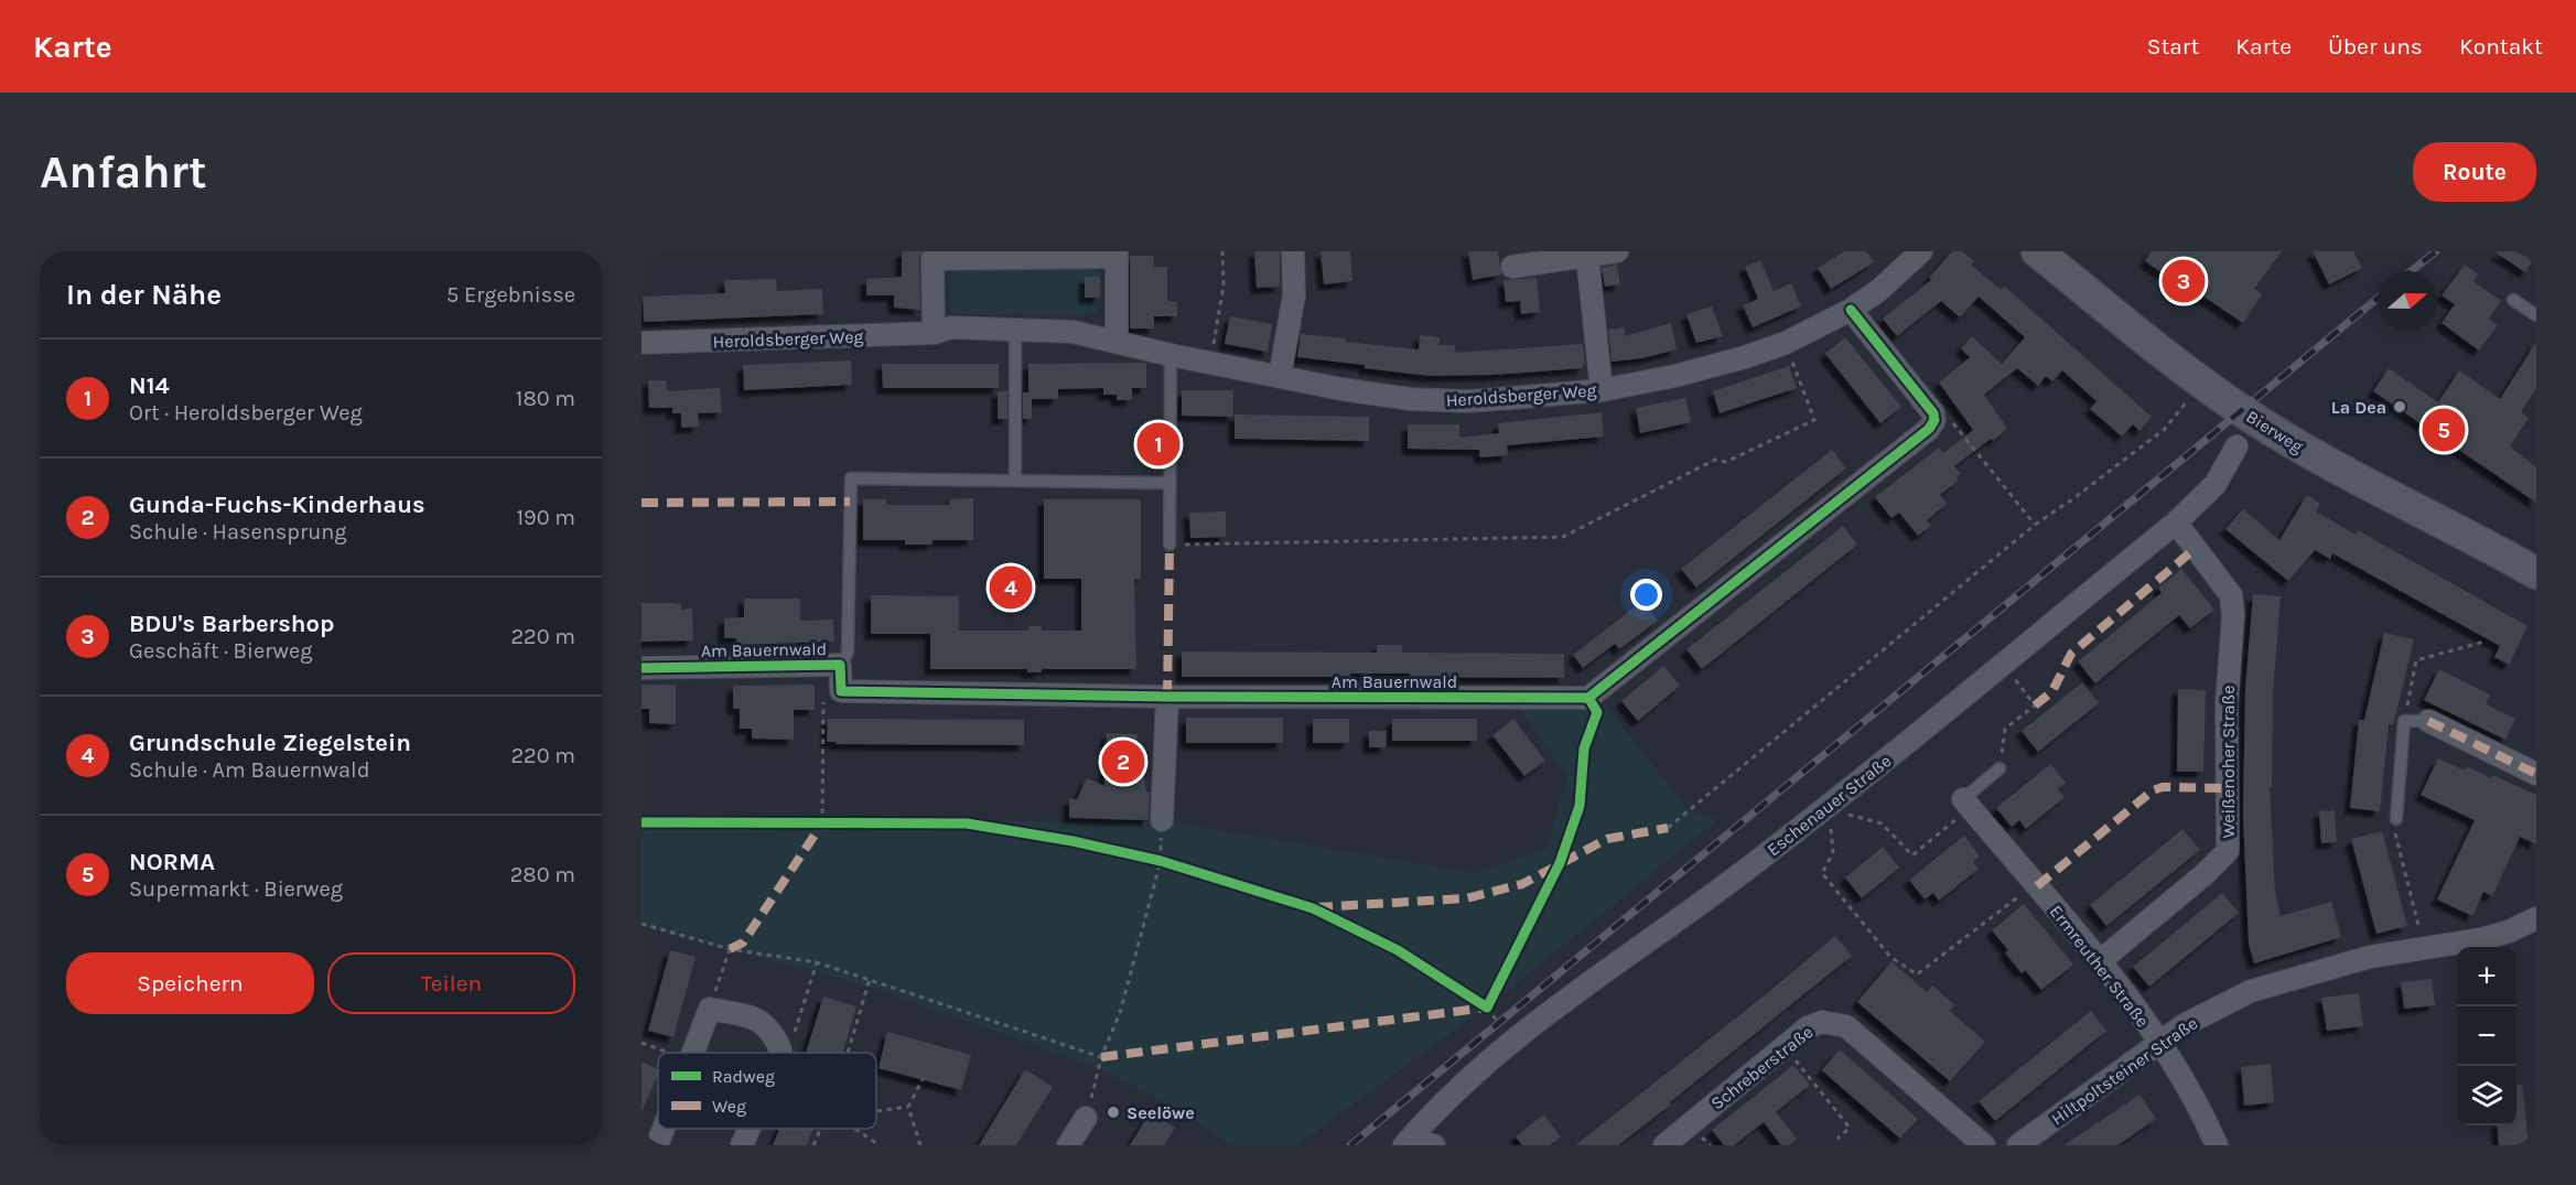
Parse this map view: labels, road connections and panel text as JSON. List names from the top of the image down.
{
  "streets": {
    "main road": ["Bierweg"],
    "street": [
      "Heroldsberger Weg",
      "Am Bauernwald",
      "Weißenoher Straße",
      "Eschenauer Straße",
      "Ermreuther Straße",
      "Schreberstraße",
      "Hiltpoltsteiner Straße"
    ]
  },
  "crossings": [
    ["Weißenoher Straße", "Eschenauer Straße"],
    ["Weißenoher Straße", "Ermreuther Straße"],
    ["Ermreuther Straße", "Hiltpoltsteiner Straße"]
  ],
  "places": ["La Dea", "Seelöwe"],
  "legend": ["Radweg", "Weg"],
  "north": "right",
  "page": {
    "header": "Karte",
    "nav": [
      "Start",
      "Karte",
      "Über uns",
      "Kontakt"
    ],
    "buttons": [
      "Route",
      ["Speichern", "Teilen"]
    ],
    "title": "Anfahrt",
    "heading": ["In der Nähe", "5 Ergebnisse"],
    "pins": [
      "3",
      "5",
      "1",
      "4",
      "2"
    ],
    "list": [
      {
        "mark": "1",
        "name": "N14",
        "note": "Ort · Heroldsberger Weg",
        "value": "180 m"
      },
      {
        "mark": "2",
        "name": "Gunda-Fuchs-Kinderhaus",
        "note": "Schule · Hasensprung",
        "value": "190 m"
      },
      {
        "mark": "3",
        "name": "BDU's Barbershop",
        "note": "Geschäft · Bierweg",
        "value": "220 m"
      },
      {
        "mark": "4",
        "name": "Grundschule Ziegelstein",
        "note": "Schule · Am Bauernwald",
        "value": "220 m"
      },
      {
        "mark": "5",
        "name": "NORMA",
        "note": "Supermarkt · Bierweg",
        "value": "280 m"
      }
    ],
    "map_buttons": ["+", "−"]
  }
}
